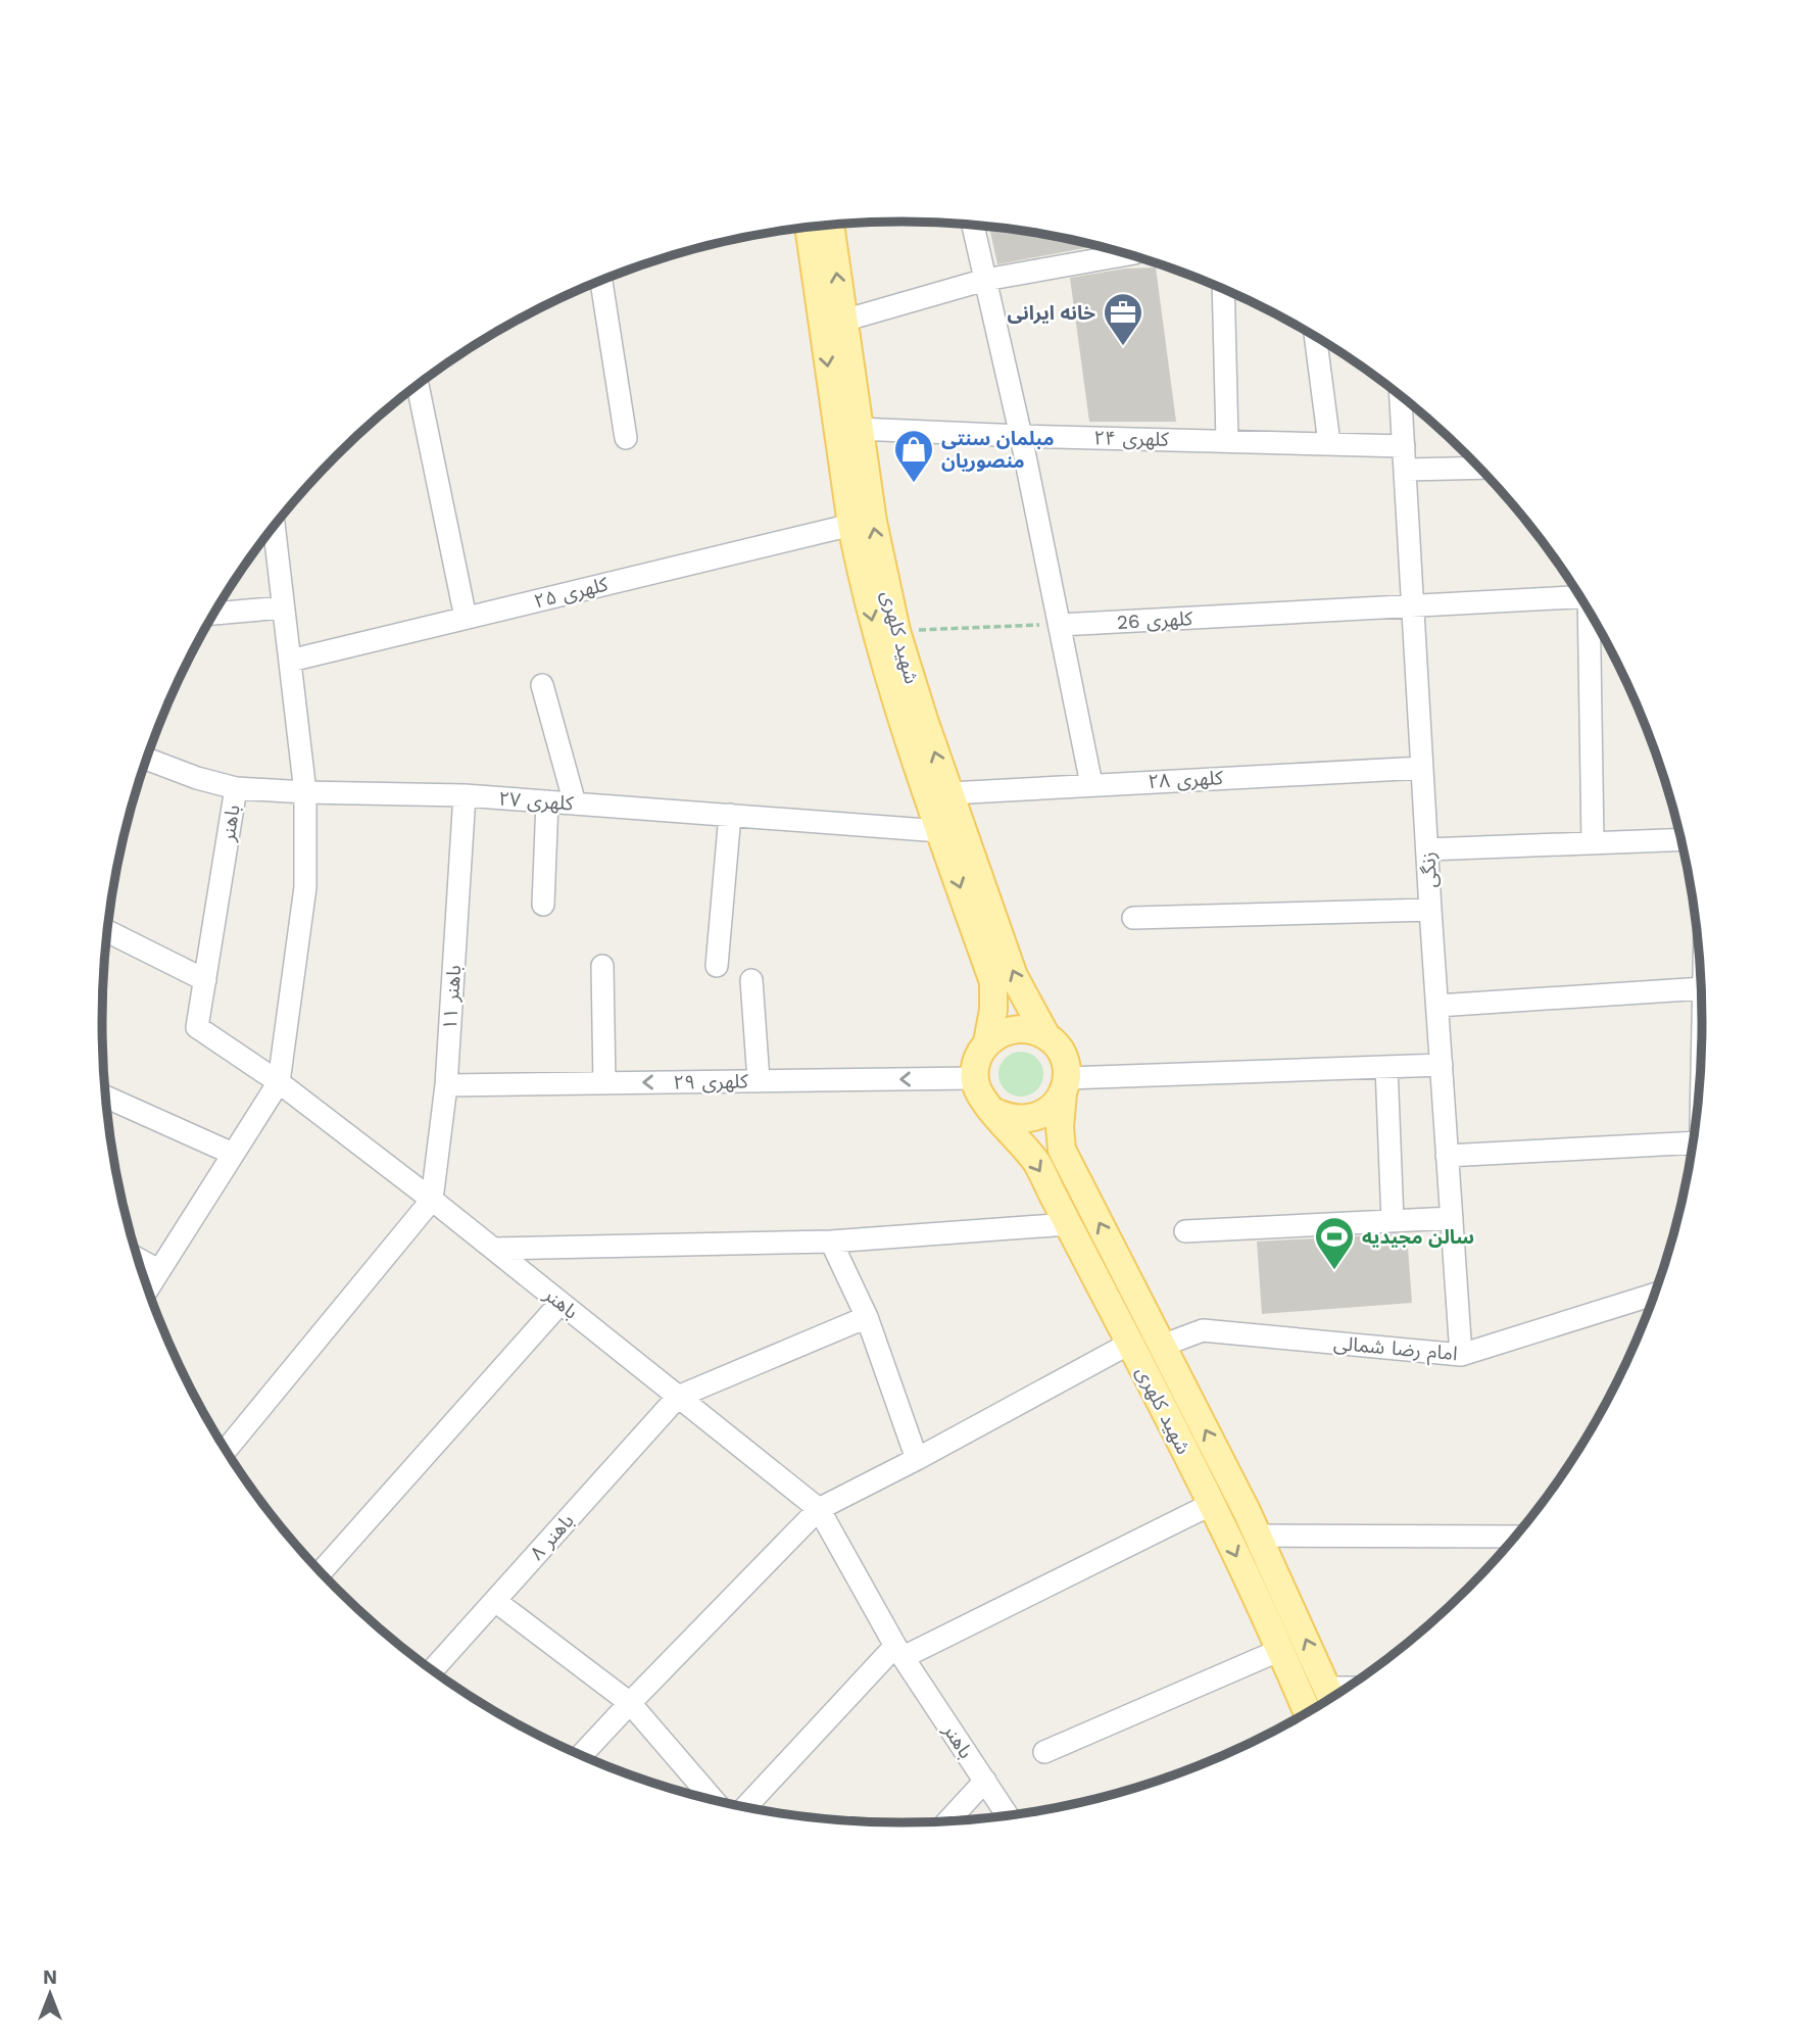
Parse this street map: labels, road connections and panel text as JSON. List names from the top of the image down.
{
  "streets": {
    "main road": ["شهید کلهری"],
    "street": [
      "کلهری ۲۴",
      "کلهری ۲۵",
      "کلهری 26",
      "کلهری ۲۸",
      "کلهری ۲۷",
      "باهنر",
      "زنگی",
      "باهنر ۱۱",
      "کلهری ۲۹",
      "امام رضا شمالی",
      "باهنر ۸"
    ]
  },
  "crossings": [
    ["کلهری ۲۴", "شهید کلهری"],
    ["کلهری ۲۴", "زنگی"],
    ["کلهری ۲۵", "شهید کلهری"],
    ["کلهری 26", "زنگی"],
    ["شهید کلهری", "کلهری ۲۸"],
    ["شهید کلهری", "کلهری ۲۷"],
    ["شهید کلهری", "کلهری ۲۹"],
    ["شهید کلهری", "امام رضا شمالی"],
    ["کلهری ۲۸", "زنگی"],
    ["کلهری ۲۷", "باهنر"],
    ["کلهری ۲۷", "باهنر ۱۱"],
    ["باهنر", "باهنر ۱۱"],
    ["باهنر", "باهنر ۸"],
    ["زنگی", "امام رضا شمالی"],
    ["باهنر ۱۱", "کلهری ۲۹"]
  ],
  "places": {
    "office": ["خانه ایرانی"],
    "shop": ["مبلمان سنتی منصوریان"],
    "sports": ["سالن مجیدیه"]
  },
  "north": "top"
}
